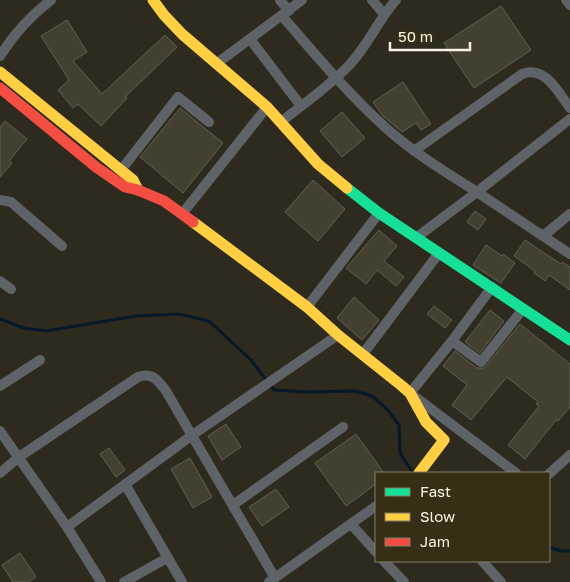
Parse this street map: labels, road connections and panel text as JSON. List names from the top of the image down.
{
  "legend": ["Fast", "Slow", "Jam"],
  "scale_bar": "50 m"
}
